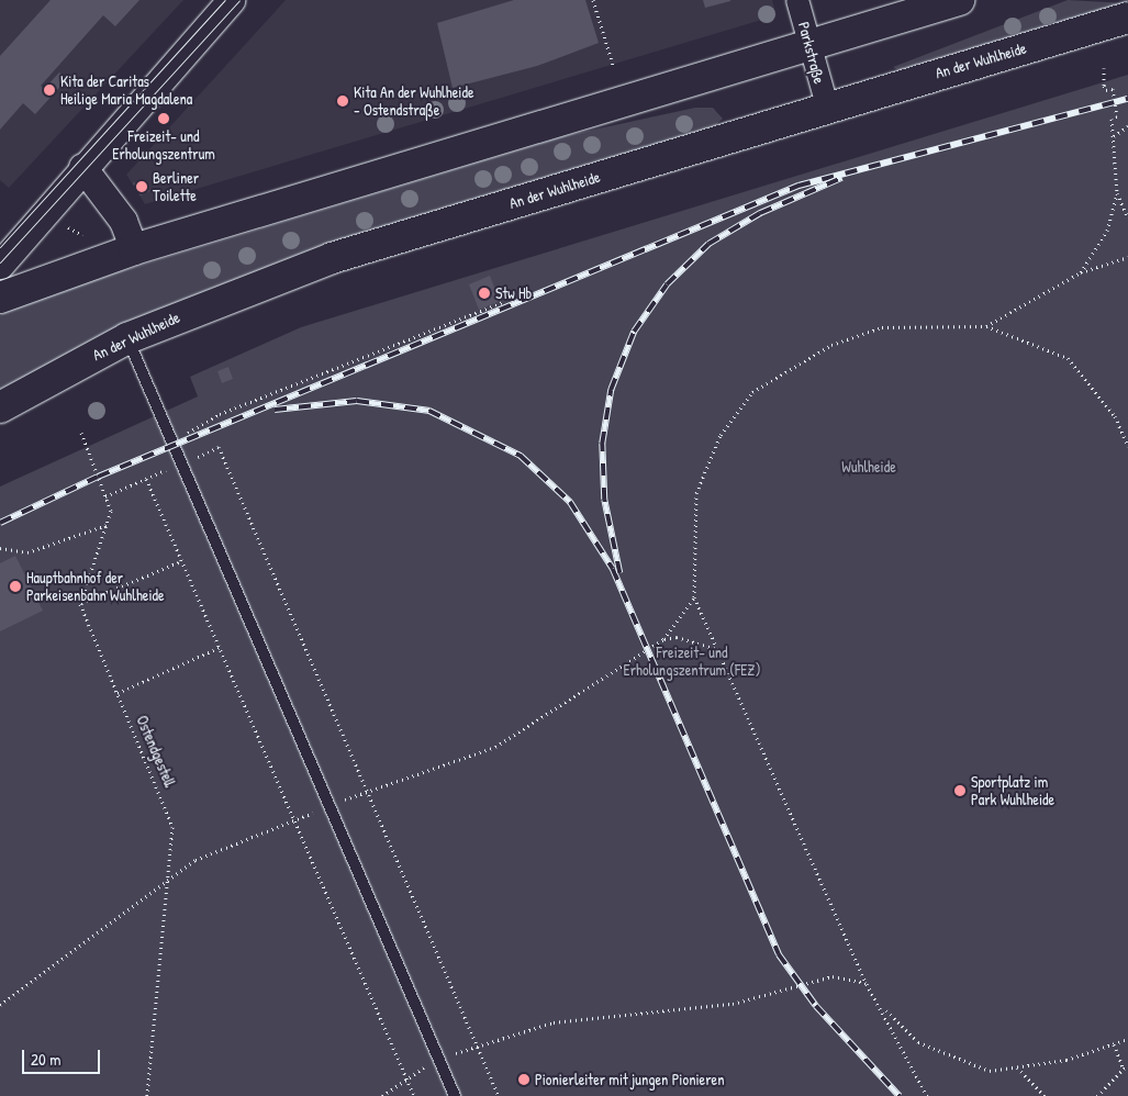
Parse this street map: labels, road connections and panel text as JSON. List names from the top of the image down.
{
  "streets": {
    "main road": ["An der Wuhlheide"],
    "street": ["Parkstraße"],
    "path": ["Ostendgestell"]
  },
  "crossings": [
    ["Parkstraße", "An der Wuhlheide"]
  ],
  "parks": ["Wuhlheide", "Freizeit- und Erholungszentrum (FEZ)"],
  "places": [
    "Kita der Caritas Heilige Maria Magdalena",
    "Kita An der Wuhlheide - Ostendstraße",
    "Freizeit- und Erholungszentrum",
    "Berliner Toilette",
    "Stw Hb",
    "Hauptbahnhof der Parkeisenbahn Wuhlheide",
    "Sportplatz im Park Wuhlheide",
    "Pionierleiter mit jungen Pionieren"
  ],
  "scale_bar": "20 m"
}
